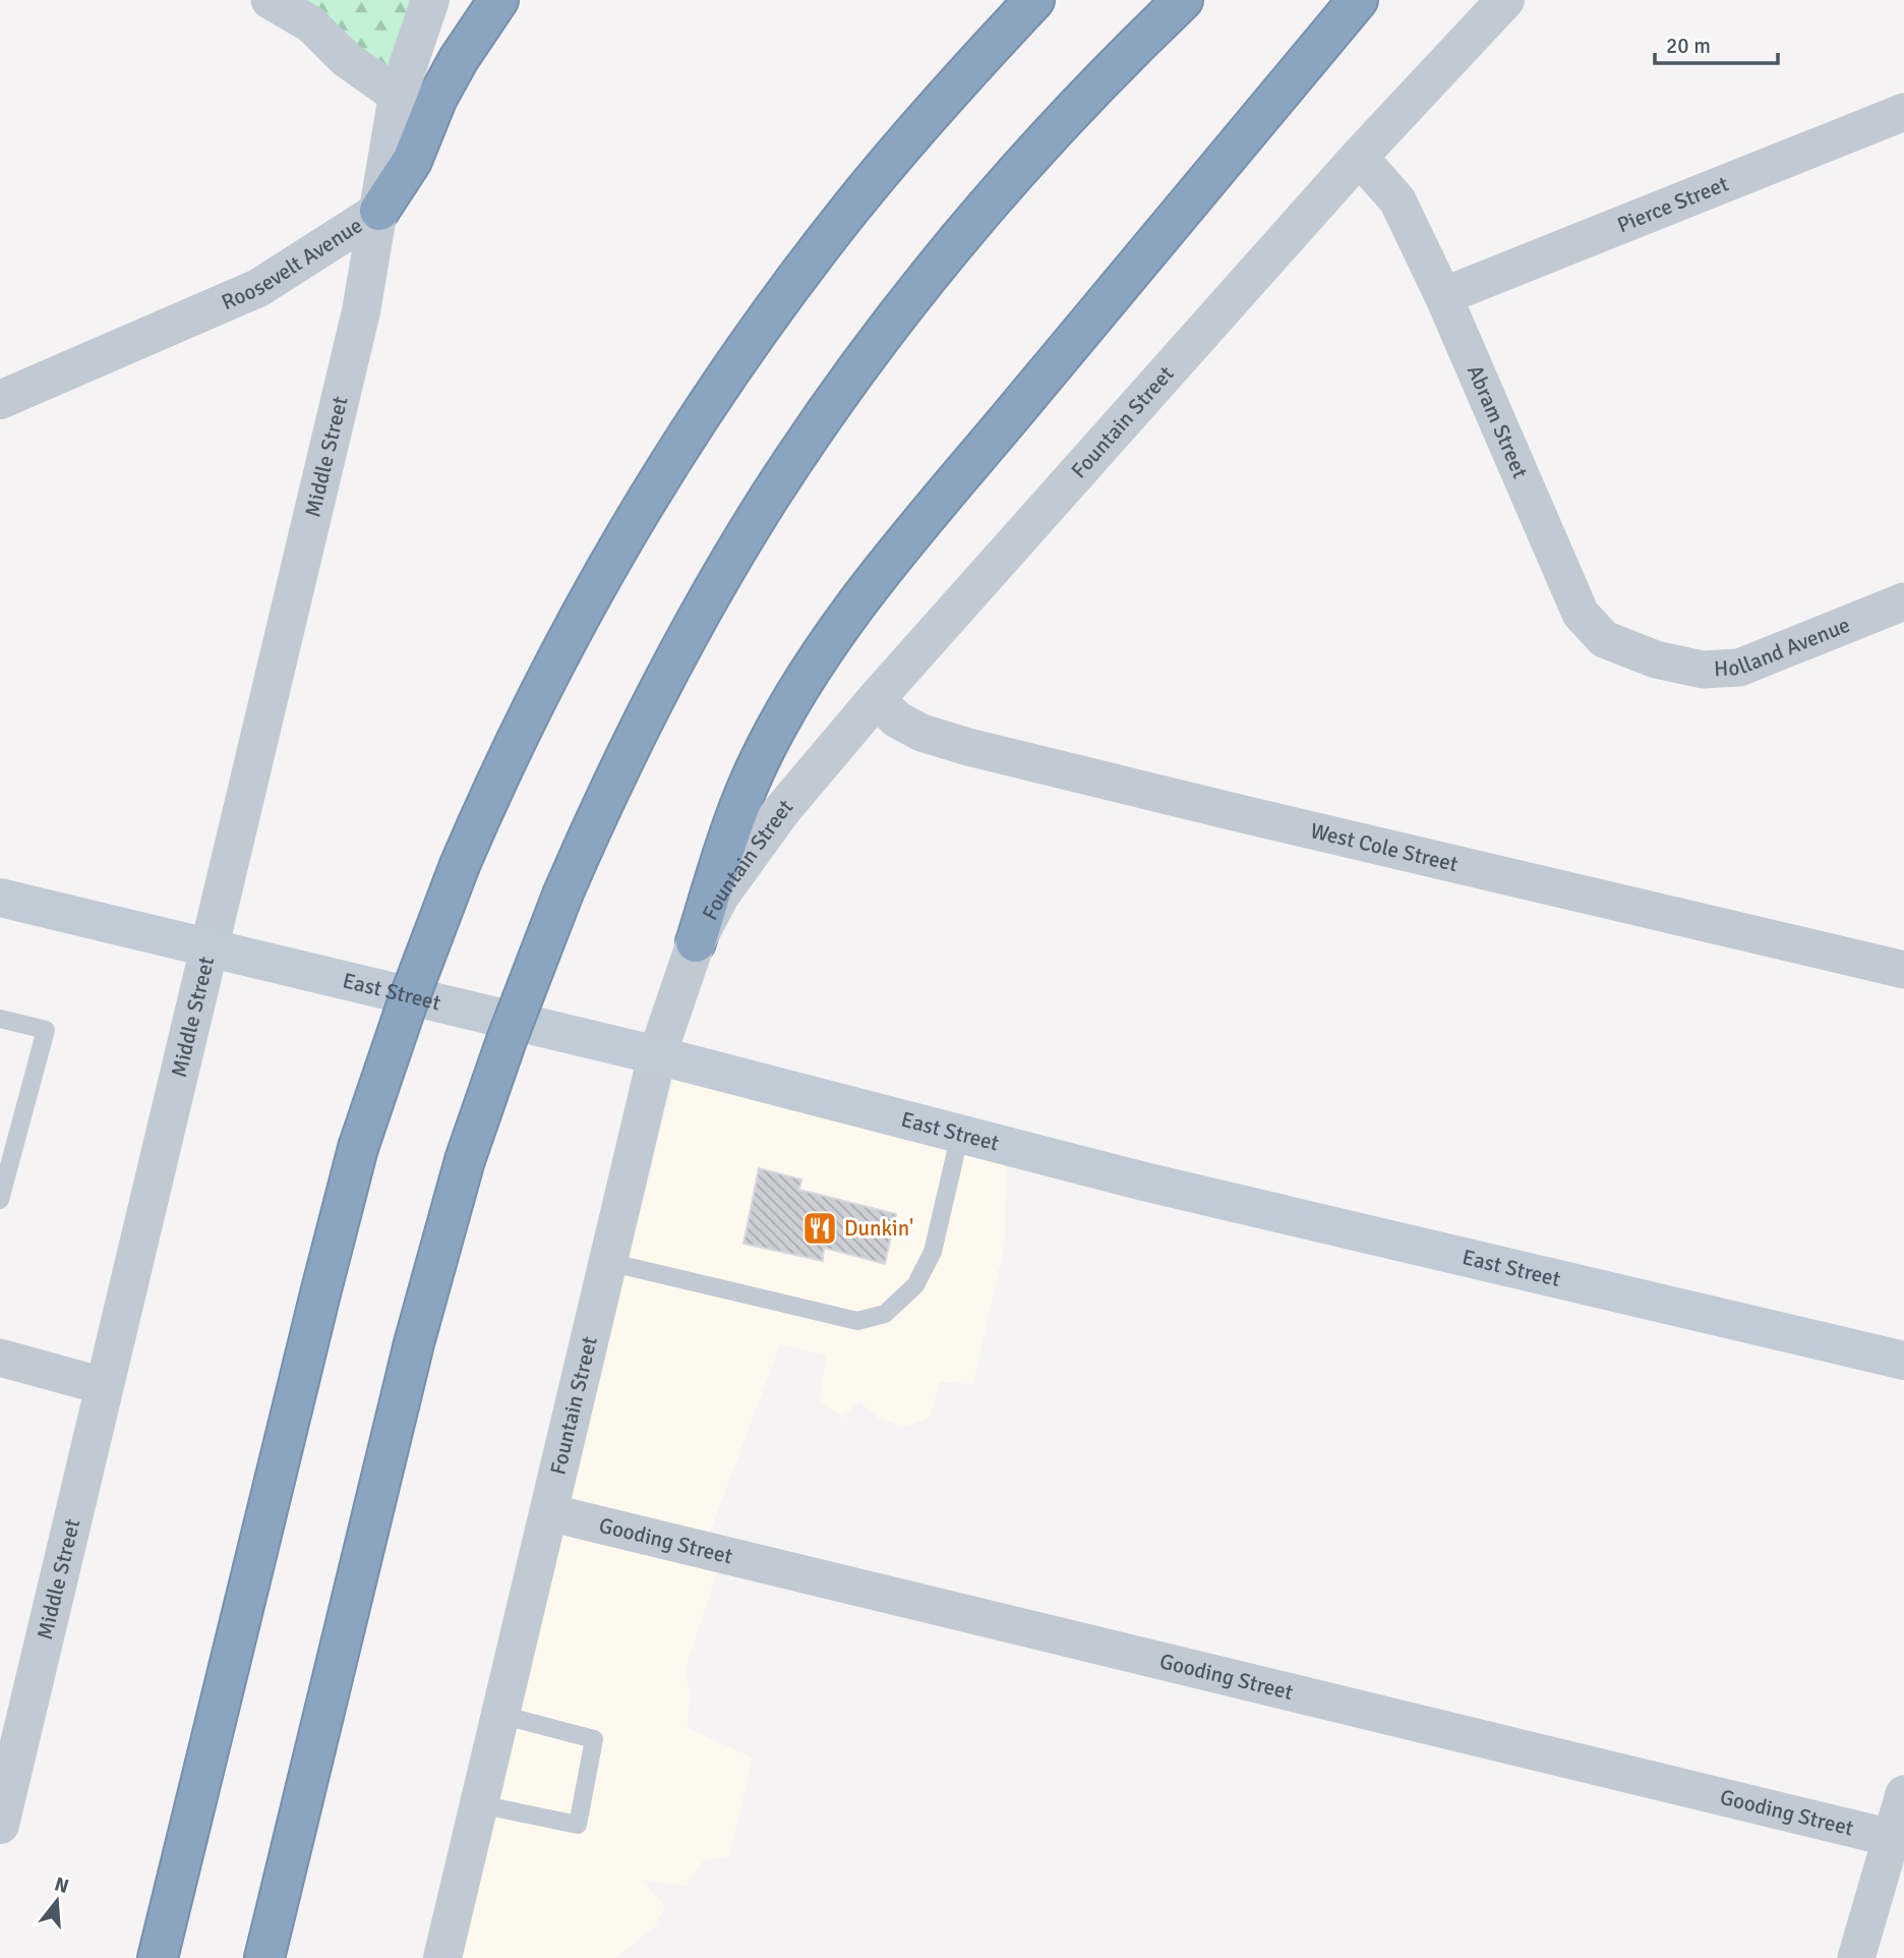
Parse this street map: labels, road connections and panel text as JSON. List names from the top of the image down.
{
  "streets": {
    "main road": ["East Street"],
    "street": [
      "Pierce Street",
      "Roosevelt Avenue",
      "Fountain Street",
      "Abram Street",
      "Middle Street",
      "Holland Avenue",
      "West Cole Street",
      "Gooding Street"
    ]
  },
  "crossings": [
    ["Pierce Street", "Abram Street"],
    ["Roosevelt Avenue", "Middle Street"],
    ["Fountain Street", "Abram Street"],
    ["Fountain Street", "West Cole Street"],
    ["Fountain Street", "East Street"],
    ["Fountain Street", "Gooding Street"],
    ["Abram Street", "Holland Avenue"],
    ["Middle Street", "East Street"]
  ],
  "places": {
    "restaurant": ["Dunkin'"]
  },
  "scale_bar": "20 m",
  "north": "top"
}
